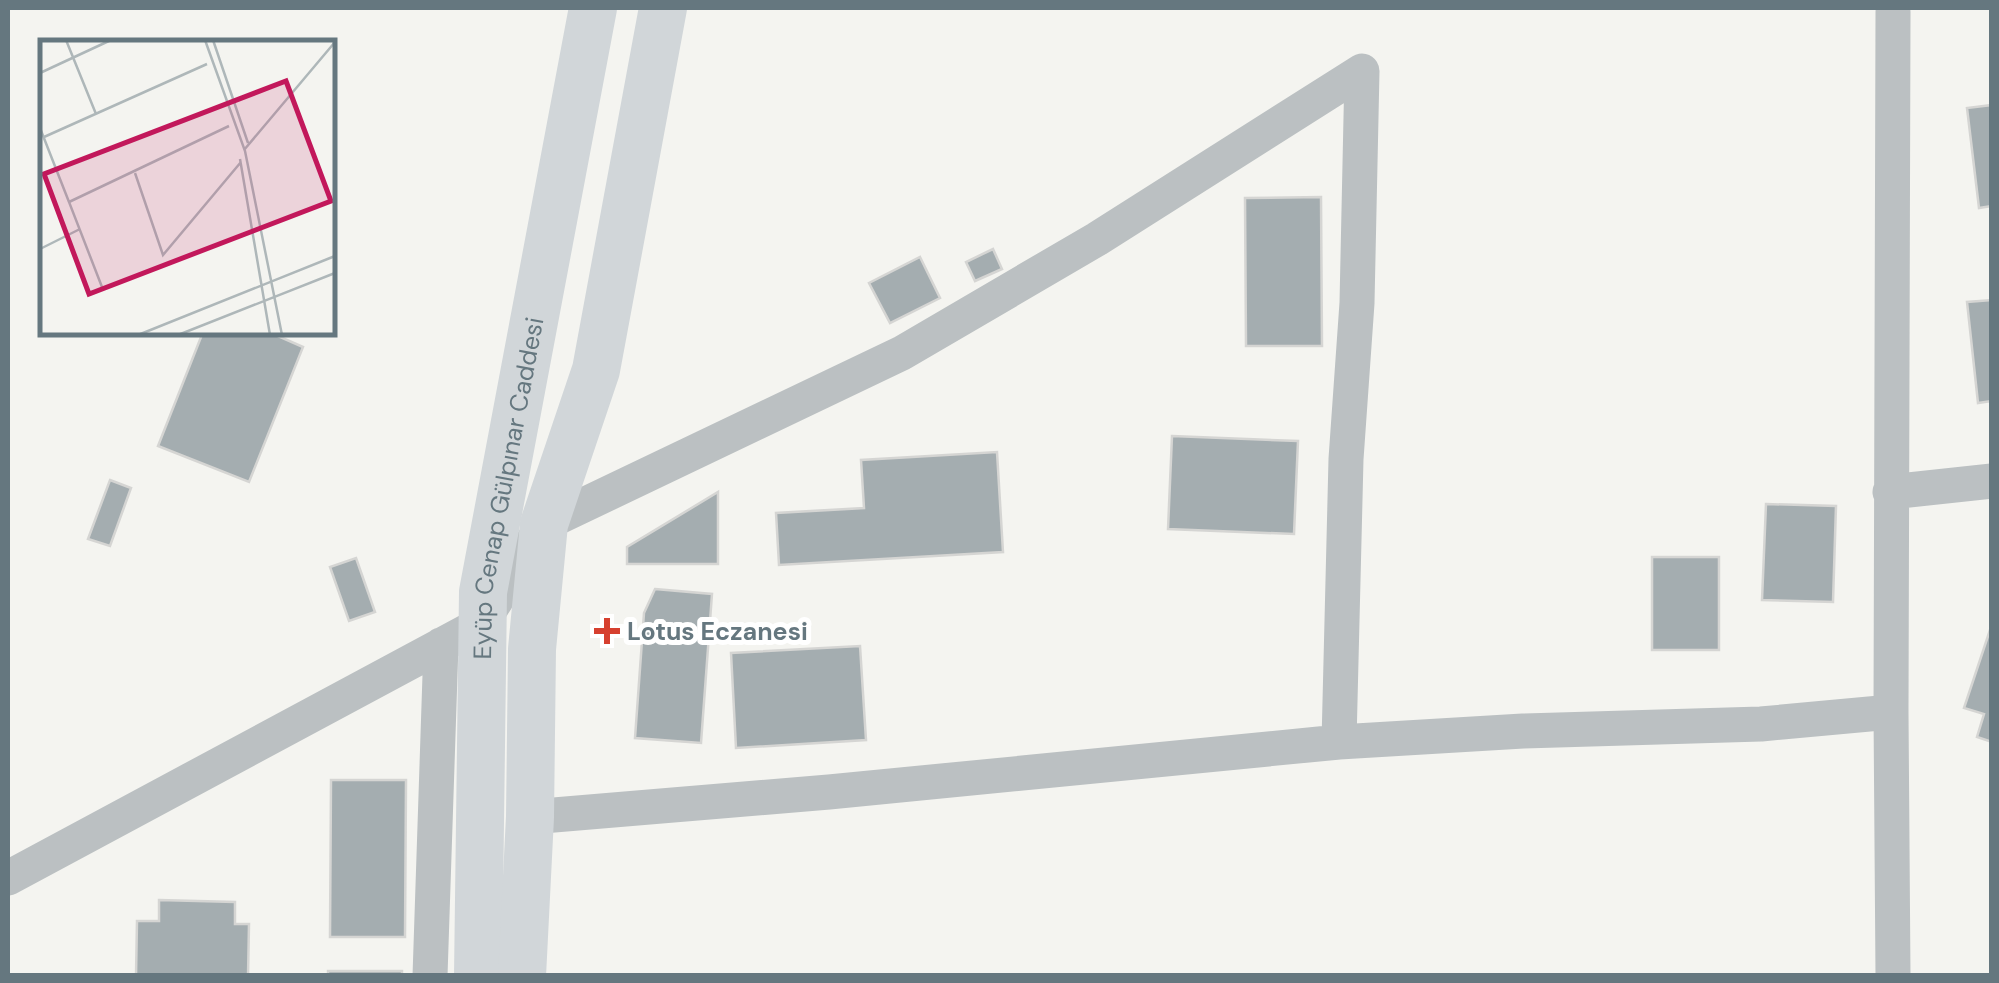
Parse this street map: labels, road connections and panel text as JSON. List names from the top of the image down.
{
  "streets": {
    "main road": ["Eyüp Cenap Gülpınar Caddesi"]
  },
  "places": {
    "health": ["Lotus Eczanesi"]
  }
}
